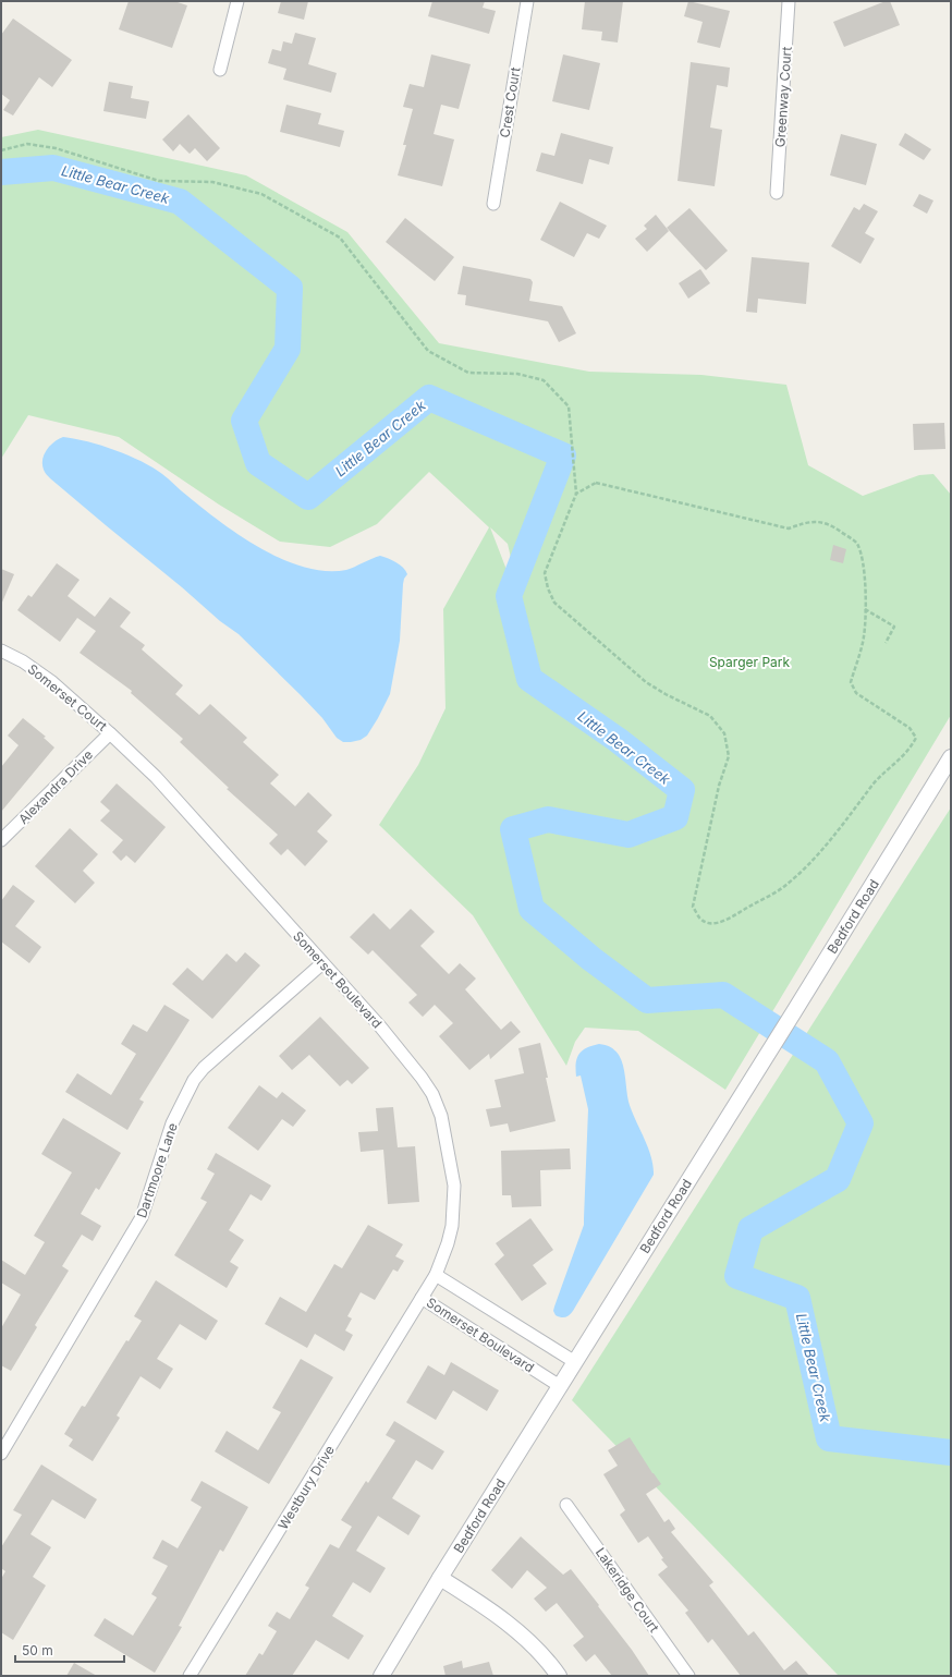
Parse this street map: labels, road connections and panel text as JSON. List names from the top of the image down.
{
  "streets": {
    "street": [
      "Greenway Court",
      "Crest Court",
      "Somerset Court",
      "Alexandra Drive",
      "Bedford Road",
      "Somerset Boulevard",
      "Dartmoore Lane",
      "Westbury Drive",
      "Lakeridge Court"
    ]
  },
  "crossings": [
    ["Somerset Court", "Alexandra Drive"],
    ["Somerset Court", "Somerset Boulevard"],
    ["Alexandra Drive", "Somerset Boulevard"],
    ["Bedford Road", "Somerset Boulevard"],
    ["Somerset Boulevard", "Dartmoore Lane"],
    ["Somerset Boulevard", "Westbury Drive"]
  ],
  "water": ["Little Bear Creek"],
  "parks": ["Sparger Park"],
  "scale_bar": "50 m"
}
